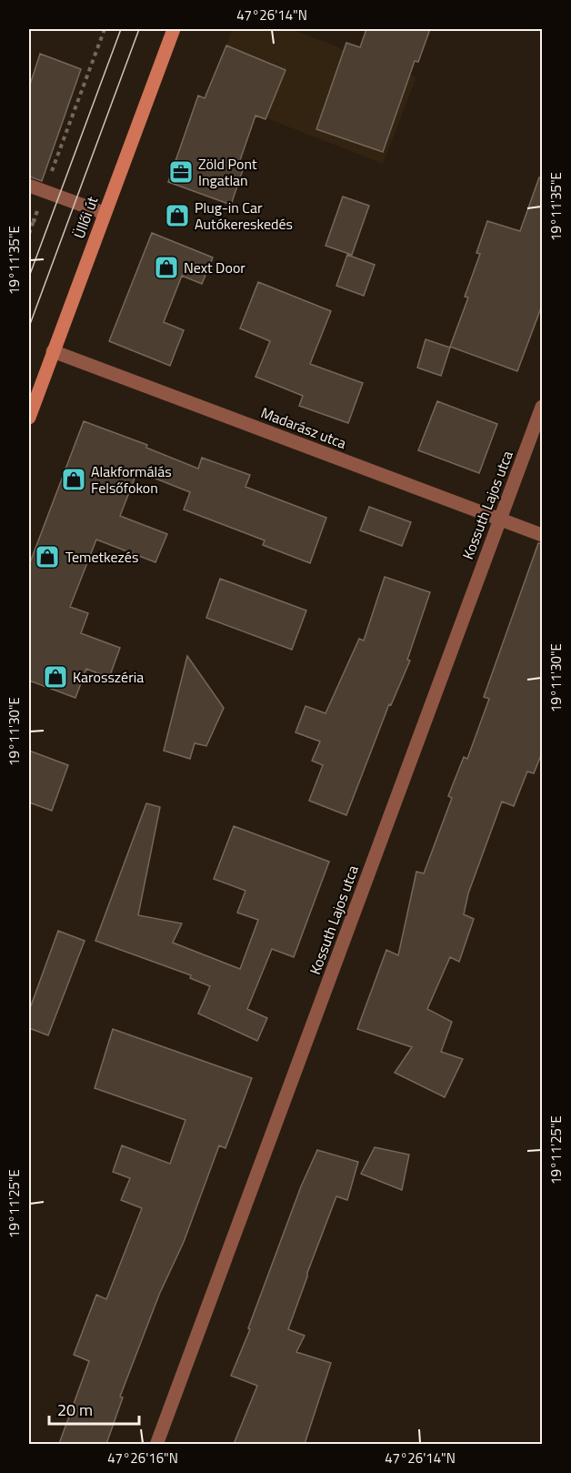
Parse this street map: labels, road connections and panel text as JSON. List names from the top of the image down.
{
  "streets": {
    "main road": ["Üllői út"],
    "street": ["Madarász utca", "Kossuth Lajos utca"]
  },
  "crossings": [
    ["Üllői út", "Madarász utca"],
    ["Madarász utca", "Kossuth Lajos utca"]
  ],
  "places": {
    "office": ["Zöld Pont Ingatlan"],
    "shop": [
      "Plug-in Car Autókereskedés",
      "Next Door",
      "Alakformálás Felsőfokon",
      "Temetkezés",
      "Karosszéria"
    ]
  },
  "scale_bar": "20 m",
  "coordinates": [
    "47°26'14\"N",
    "19°11'35\"E",
    "19°11'30\"E",
    "19°11'25\"E",
    "47°26'16\"N"
  ]
}
